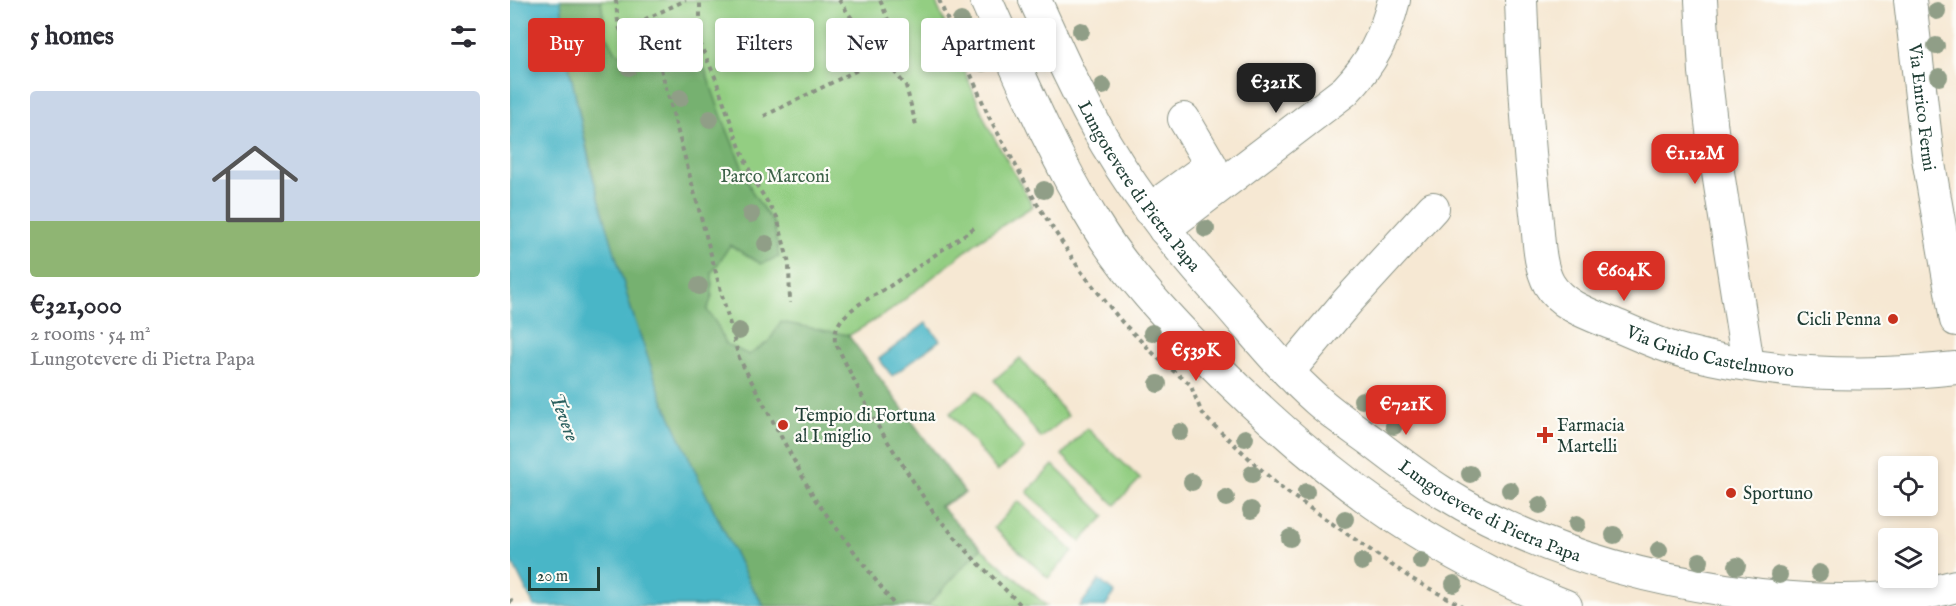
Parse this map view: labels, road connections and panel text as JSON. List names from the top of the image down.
{
  "streets": {
    "street": ["Via Enrico Fermi", "Lungotevere di Pietra Papa", "Via Guido Castelnuovo"]
  },
  "water": ["Tevere"],
  "parks": ["Parco Marconi"],
  "places": {
    "other": ["Cicli Penna", "Tempio di Fortuna al I miglio", "Sportuno"],
    "health": ["Farmacia Martelli"]
  },
  "scale_bar": "20 m",
  "page": {
    "heading": "5 homes",
    "chip": [
      "Buy",
      "Rent",
      "Filters",
      "New",
      "Apartment"
    ],
    "price": [
      "€321K",
      "€1.12M",
      "€604K",
      "€539K",
      "€721K"
    ],
    "list": [
      {
        "name": "€321,000",
        "note": "2 rooms · 54 m² · Lungotevere di Pietra Papa"
      }
    ],
    "scale": "20 m"
  }
}
